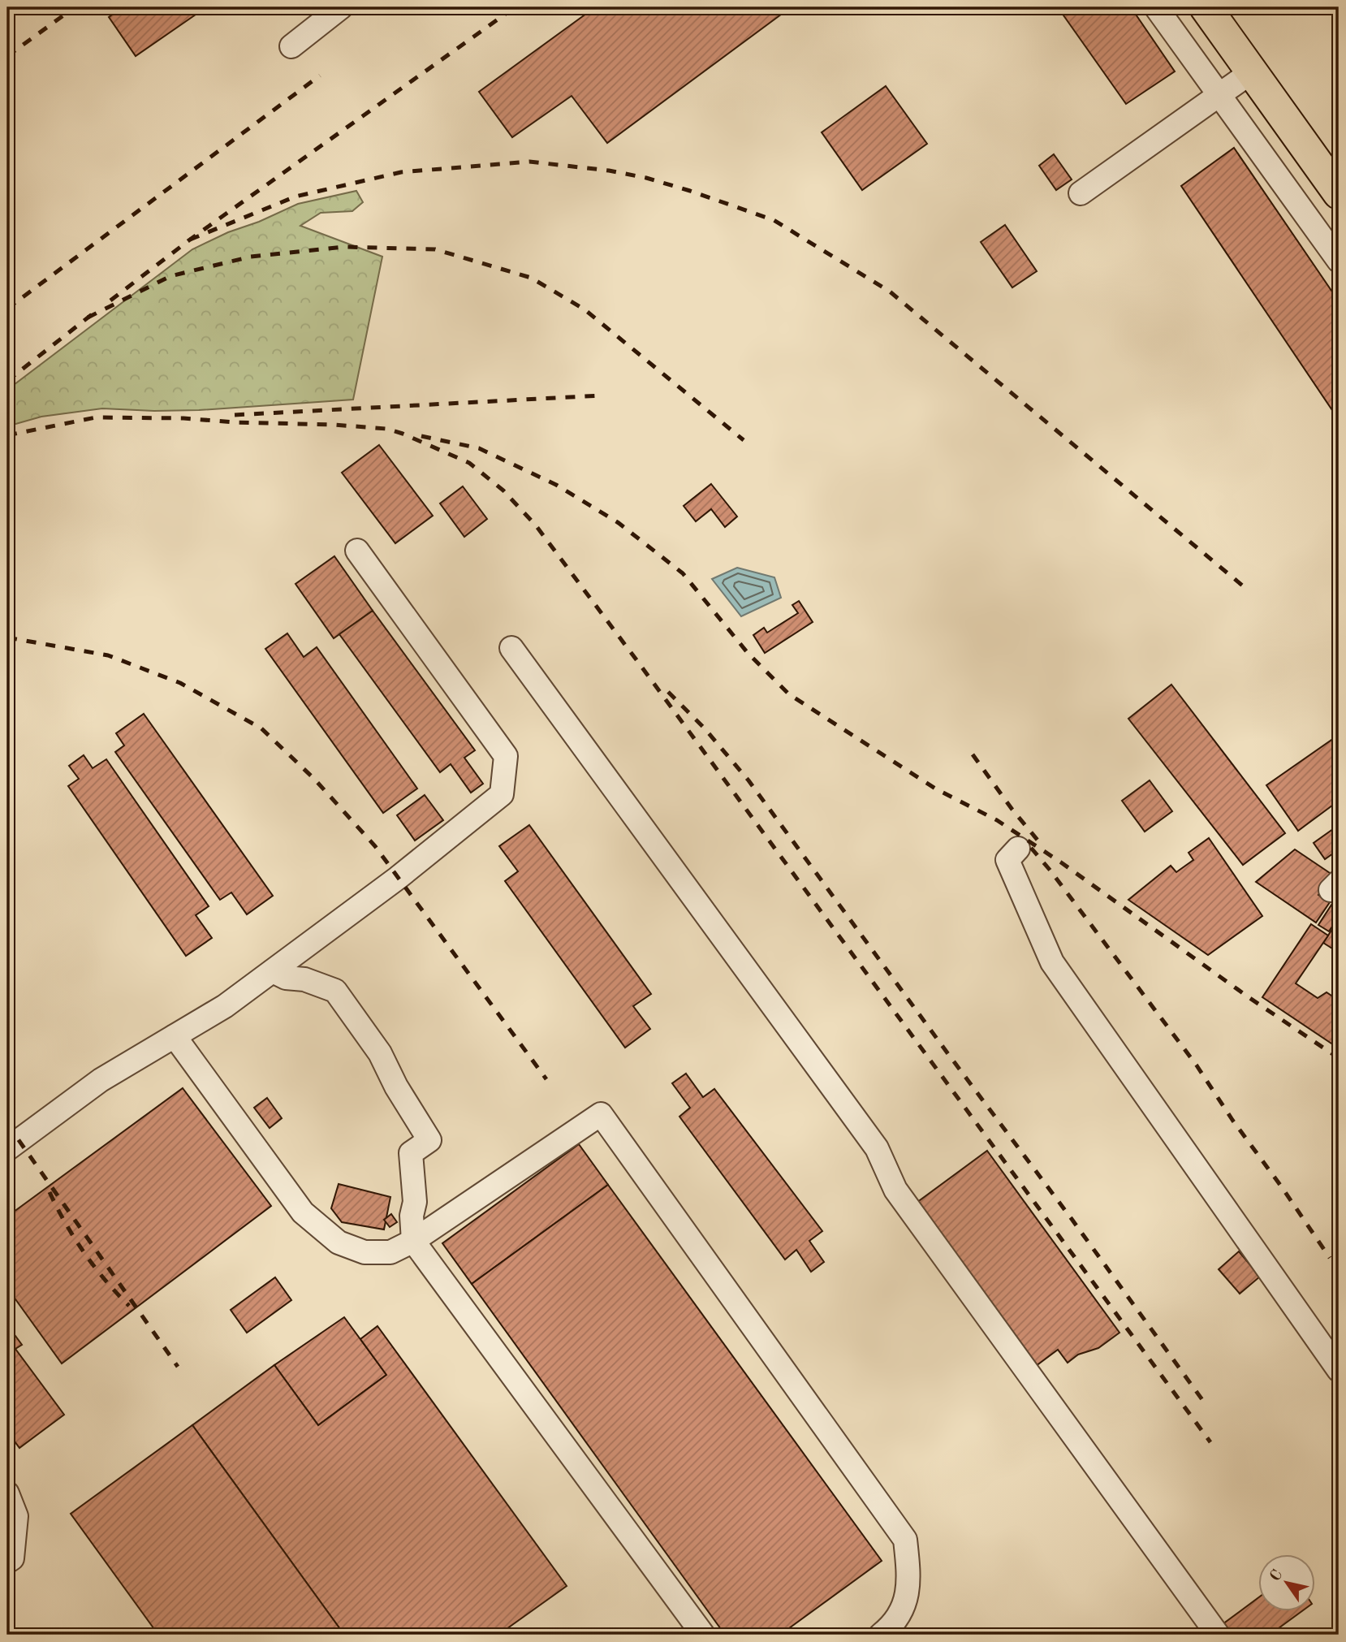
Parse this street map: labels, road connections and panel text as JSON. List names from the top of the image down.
{
  "north": "top left"
}
